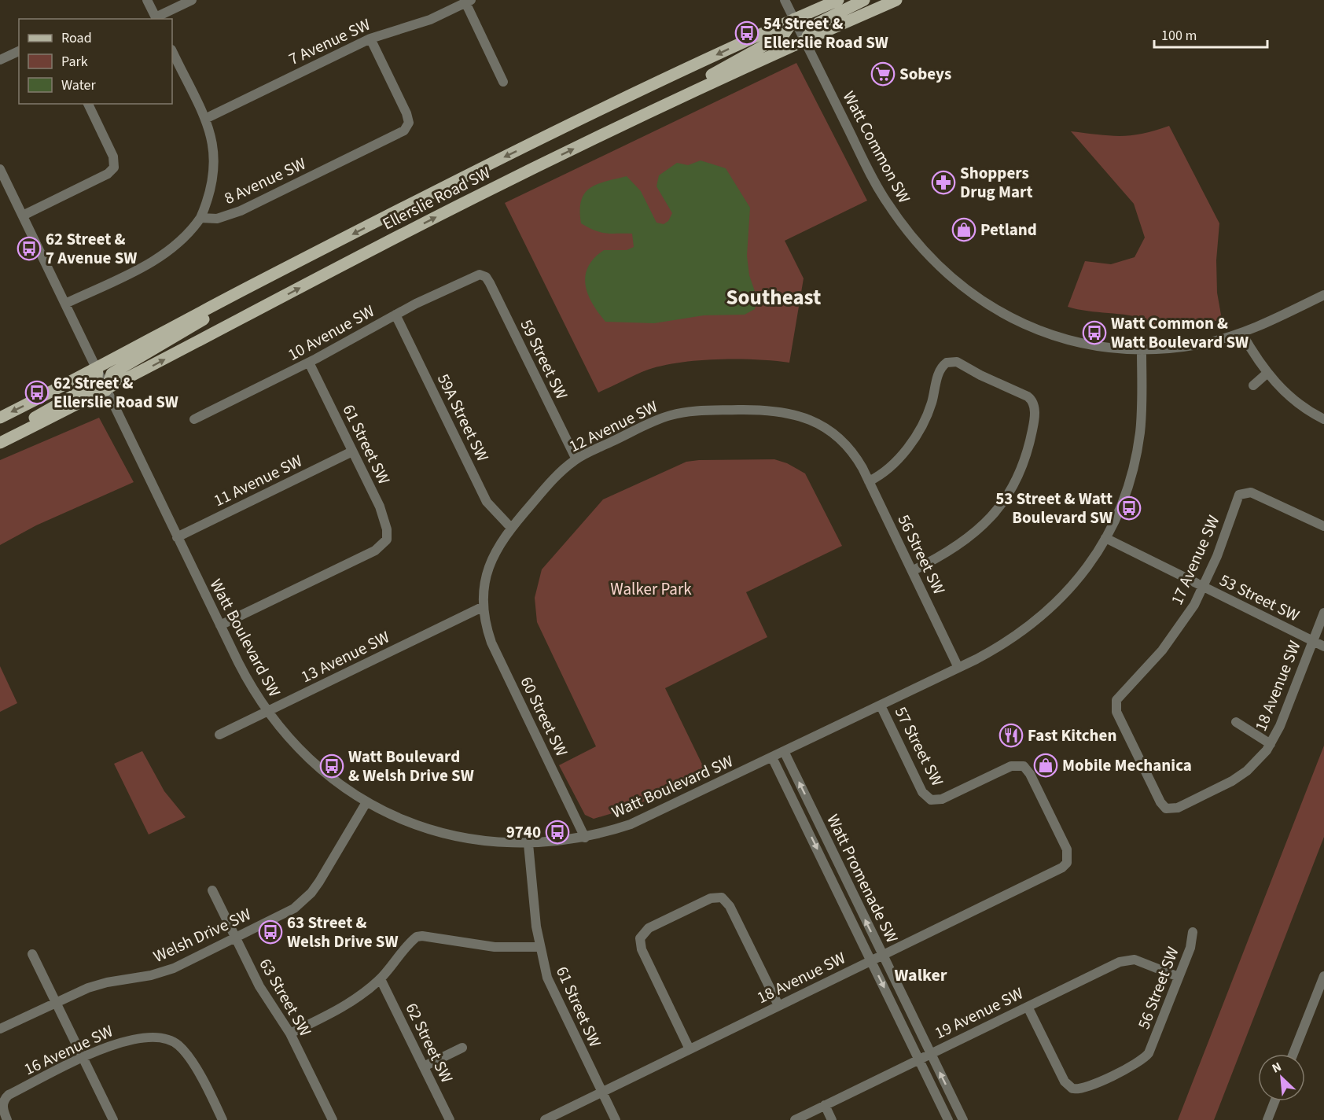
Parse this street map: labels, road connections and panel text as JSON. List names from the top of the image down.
{
  "streets": {
    "main road": ["Ellerslie Road SW"],
    "street": [
      "7 Avenue SW",
      "Watt Common SW",
      "8 Avenue SW",
      "10 Avenue SW",
      "59 Street SW",
      "59A Street SW",
      "12 Avenue SW",
      "61 Street SW",
      "11 Avenue SW",
      "56 Street SW",
      "17 Avenue SW",
      "53 Street SW",
      "Watt Boulevard SW",
      "13 Avenue SW",
      "18 Avenue SW",
      "60 Street SW",
      "57 Street SW",
      "Watt Promenade SW",
      "Welsh Drive SW",
      "63 Street SW",
      "19 Avenue SW",
      "62 Street SW",
      "16 Avenue SW"
    ]
  },
  "crossings": [
    ["7 Avenue SW", "8 Avenue SW"],
    ["Watt Common SW", "Ellerslie Road SW"],
    ["Watt Common SW", "Watt Boulevard SW"],
    ["Ellerslie Road SW", "Watt Boulevard SW"],
    ["10 Avenue SW", "59 Street SW"],
    ["10 Avenue SW", "59A Street SW"],
    ["10 Avenue SW", "61 Street SW"],
    ["59 Street SW", "12 Avenue SW"],
    ["59A Street SW", "12 Avenue SW"],
    ["12 Avenue SW", "56 Street SW"],
    ["12 Avenue SW", "13 Avenue SW"],
    ["12 Avenue SW", "60 Street SW"],
    ["61 Street SW", "11 Avenue SW"],
    ["61 Street SW", "Watt Boulevard SW"],
    ["61 Street SW", "18 Avenue SW"],
    ["11 Avenue SW", "Watt Boulevard SW"],
    ["56 Street SW", "Watt Boulevard SW"],
    ["56 Street SW", "19 Avenue SW"],
    ["17 Avenue SW", "53 Street SW"],
    ["17 Avenue SW", "18 Avenue SW"],
    ["53 Street SW", "Watt Boulevard SW"],
    ["53 Street SW", "18 Avenue SW"],
    ["Watt Boulevard SW", "13 Avenue SW"],
    ["Watt Boulevard SW", "60 Street SW"],
    ["Watt Boulevard SW", "57 Street SW"],
    ["Watt Boulevard SW", "Watt Promenade SW"],
    ["Watt Boulevard SW", "Welsh Drive SW"],
    ["13 Avenue SW", "60 Street SW"],
    ["18 Avenue SW", "57 Street SW"],
    ["18 Avenue SW", "Watt Promenade SW"],
    ["Watt Promenade SW", "19 Avenue SW"],
    ["Welsh Drive SW", "63 Street SW"]
  ],
  "districts": ["Southeast", "Walker"],
  "parks": ["Walker Park"],
  "places": {
    "bus stop": [
      "54 Street & Ellerslie Road SW",
      "62 Street & 7 Avenue SW",
      "Watt Common & Watt Boulevard SW",
      "62 Street & Ellerslie Road SW",
      "53 Street & Watt Boulevard SW",
      "Watt Boulevard & Welsh Drive SW",
      "9740",
      "63 Street & Welsh Drive SW"
    ],
    "supermarket": ["Sobeys"],
    "pharmacy": ["Shoppers Drug Mart"],
    "shop": ["Petland", "Mobile Mechanica"],
    "restaurant": ["Fast Kitchen"]
  },
  "legend": ["Road", "Park", "Water"],
  "scale_bar": "100 m",
  "north": "top left"
}
